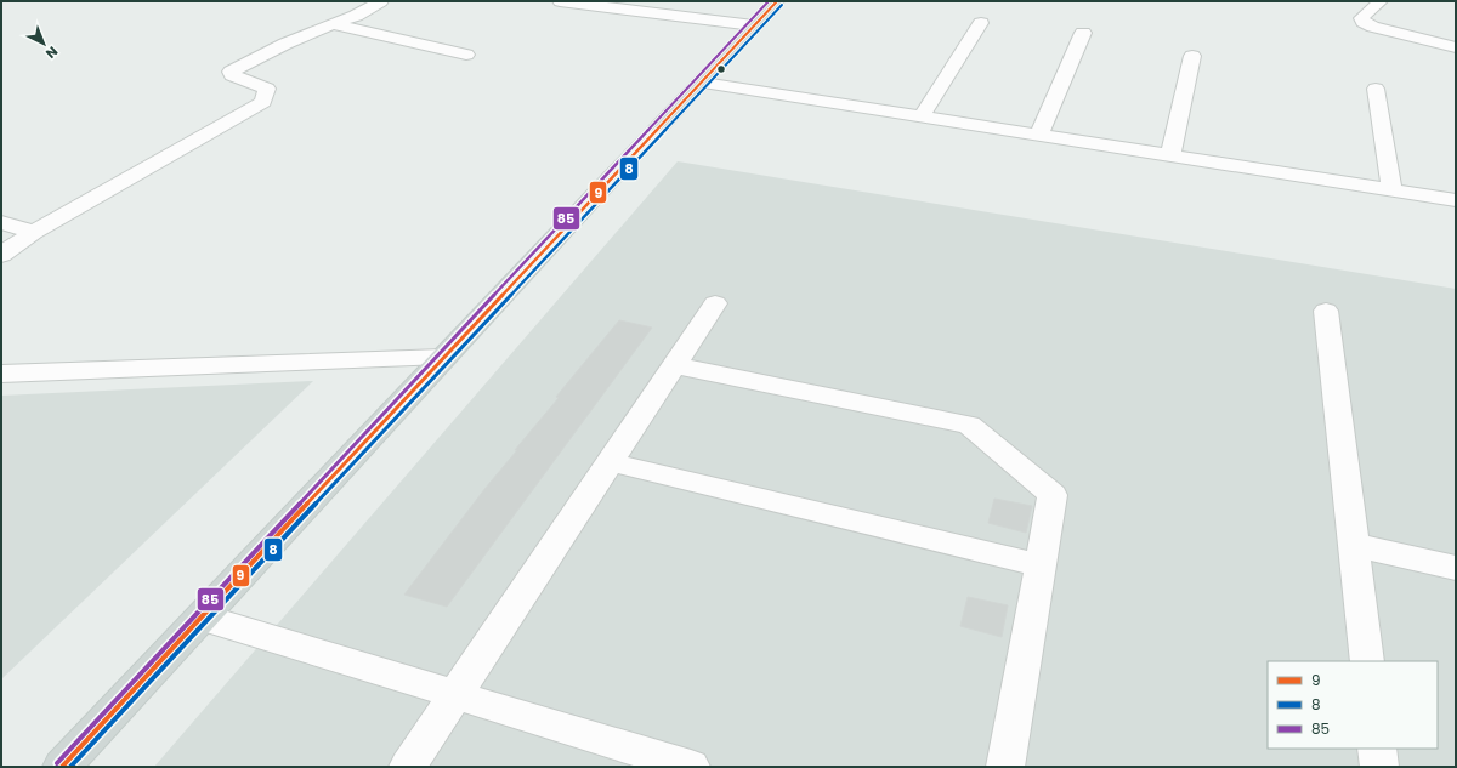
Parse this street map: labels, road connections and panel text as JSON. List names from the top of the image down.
{
  "lines": ["transit line 9", "transit line 85", "transit line 8"],
  "legend": ["9", "8", "85"],
  "north": "bottom right"
}
